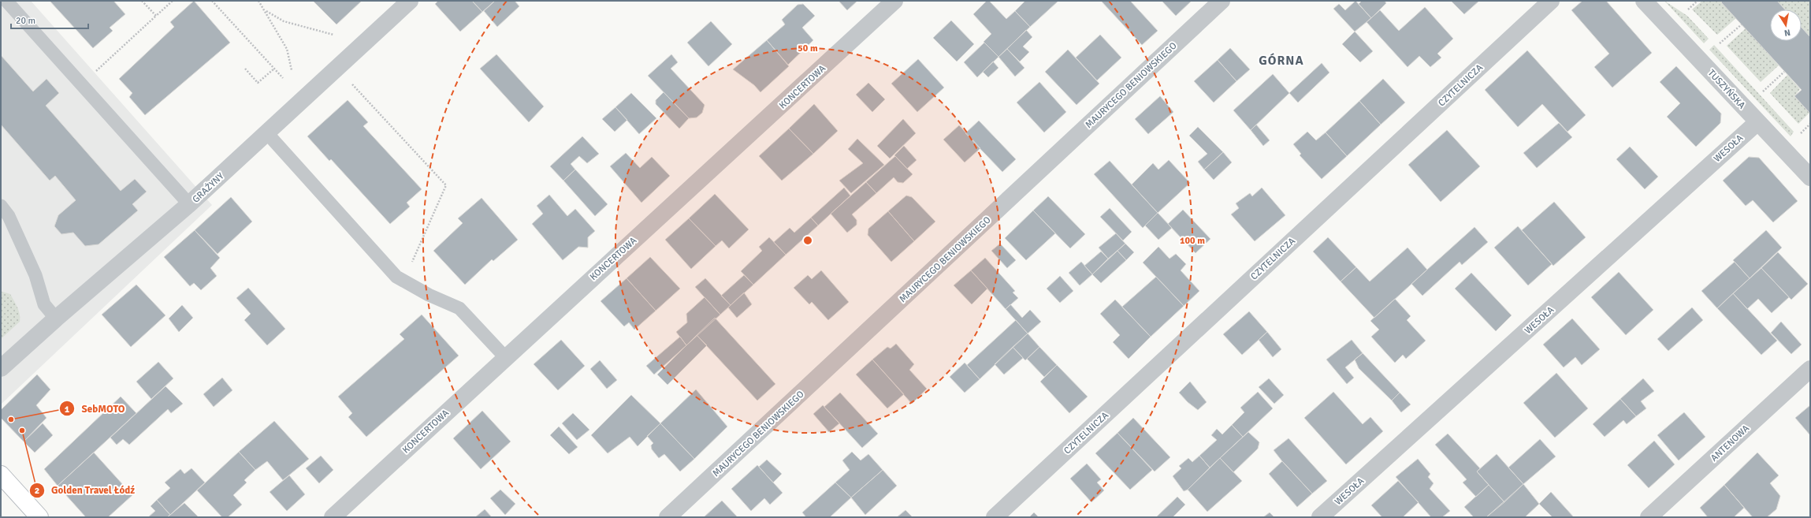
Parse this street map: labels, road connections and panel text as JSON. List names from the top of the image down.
{
  "streets": {
    "street": [
      "MAURYCEGO BENIOWSKIEGO",
      "CZYTELNICZA",
      "KONCERTOWA",
      "TUSZYŃSKA",
      "WESOŁA",
      "GRAŻYNY",
      "ANTENOWA"
    ]
  },
  "crossings": [
    ["TUSZYŃSKA", "WESOŁA"]
  ],
  "districts": ["GÓRNA"],
  "places": ["SebMOTO", "Golden Travel Łódź"],
  "scale_bar": "20 m",
  "north": "bottom",
  "rings": ["50 m", "100 m"]
}
